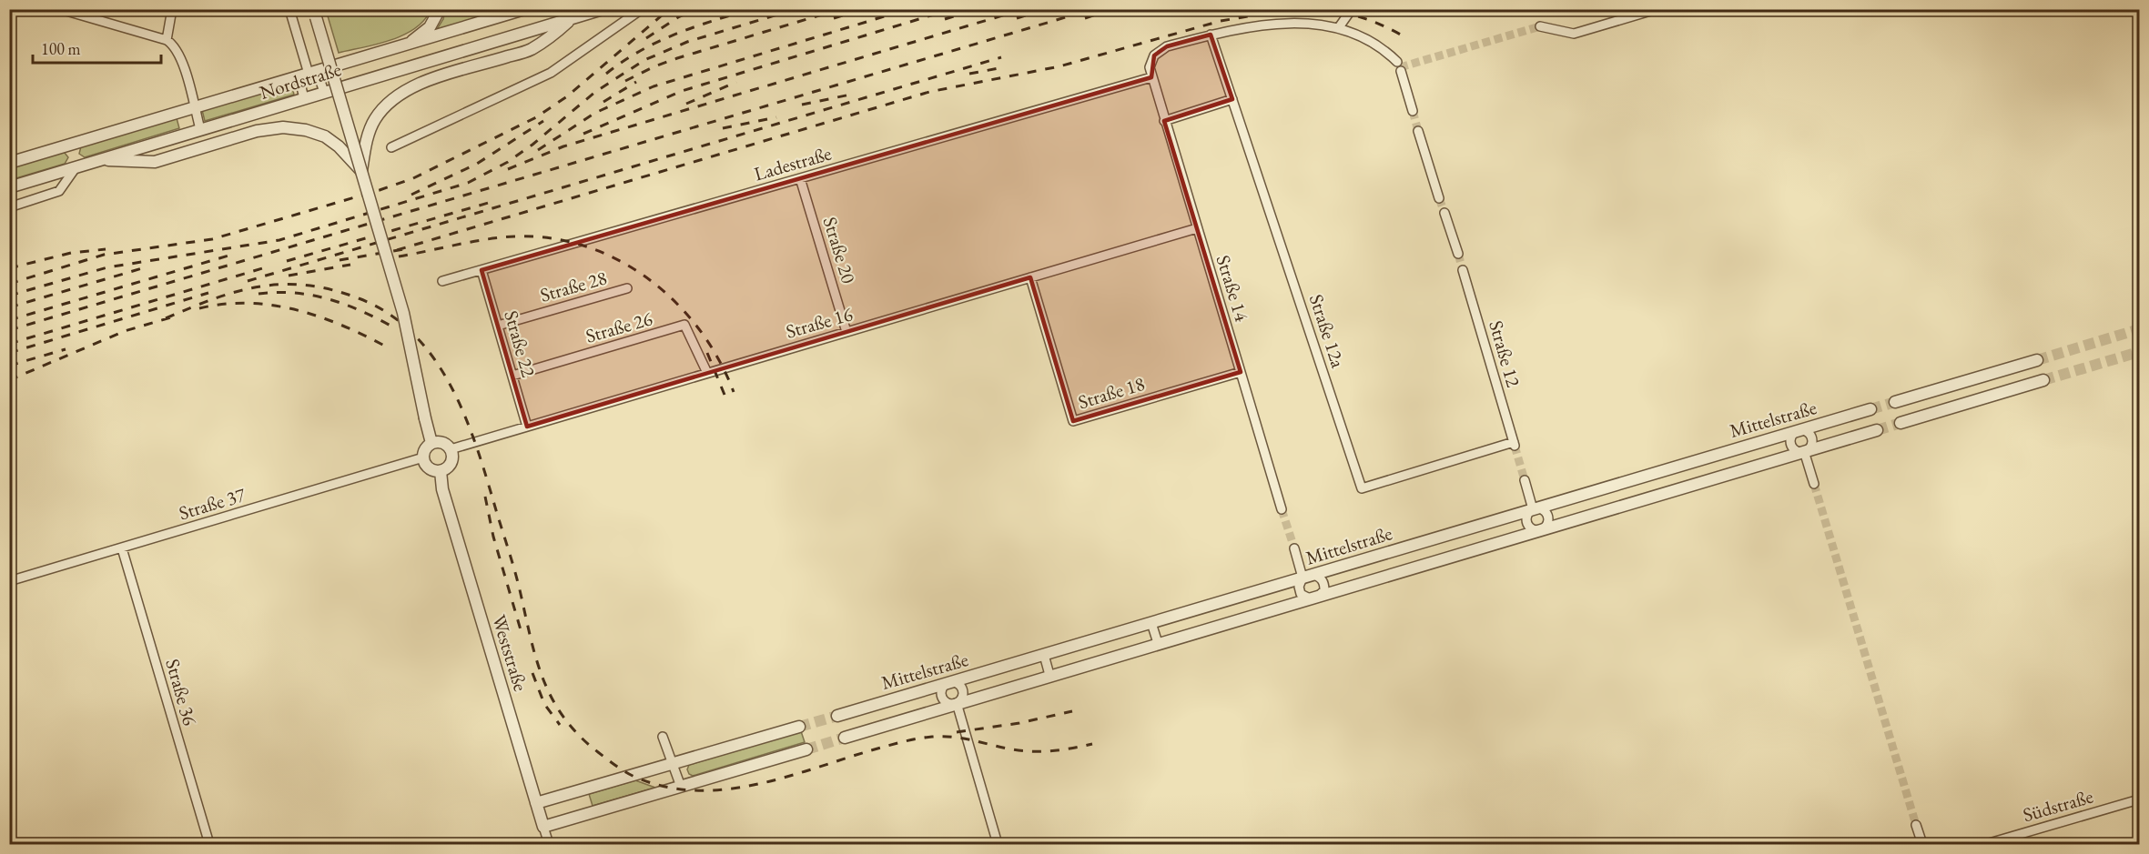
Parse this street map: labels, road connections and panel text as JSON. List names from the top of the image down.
{
  "streets": {
    "street": [
      "Nordstraße",
      "Ladestraße",
      "Straße 20",
      "Straße 28",
      "Straße 14",
      "Straße 16",
      "Straße 26",
      "Straße 12a",
      "Straße 22",
      "Straße 12",
      "Straße 18",
      "Mittelstraße",
      "Straße 37",
      "Weststraße",
      "Straße 36",
      "Südstraße"
    ]
  },
  "crossings": [
    ["Ladestraße", "Straße 20"],
    ["Ladestraße", "Straße 14"],
    ["Ladestraße", "Straße 22"],
    ["Straße 20", "Straße 16"],
    ["Straße 28", "Straße 22"],
    ["Straße 14", "Straße 16"],
    ["Straße 14", "Straße 18"],
    ["Straße 16", "Straße 26"],
    ["Straße 16", "Straße 22"],
    ["Straße 16", "Straße 18"],
    ["Straße 16", "Straße 37"],
    ["Straße 16", "Weststraße"],
    ["Straße 26", "Straße 22"],
    ["Straße 12a", "Straße 12"],
    ["Straße 37", "Weststraße"],
    ["Straße 37", "Straße 36"]
  ],
  "scale_bar": "100 m"
}
